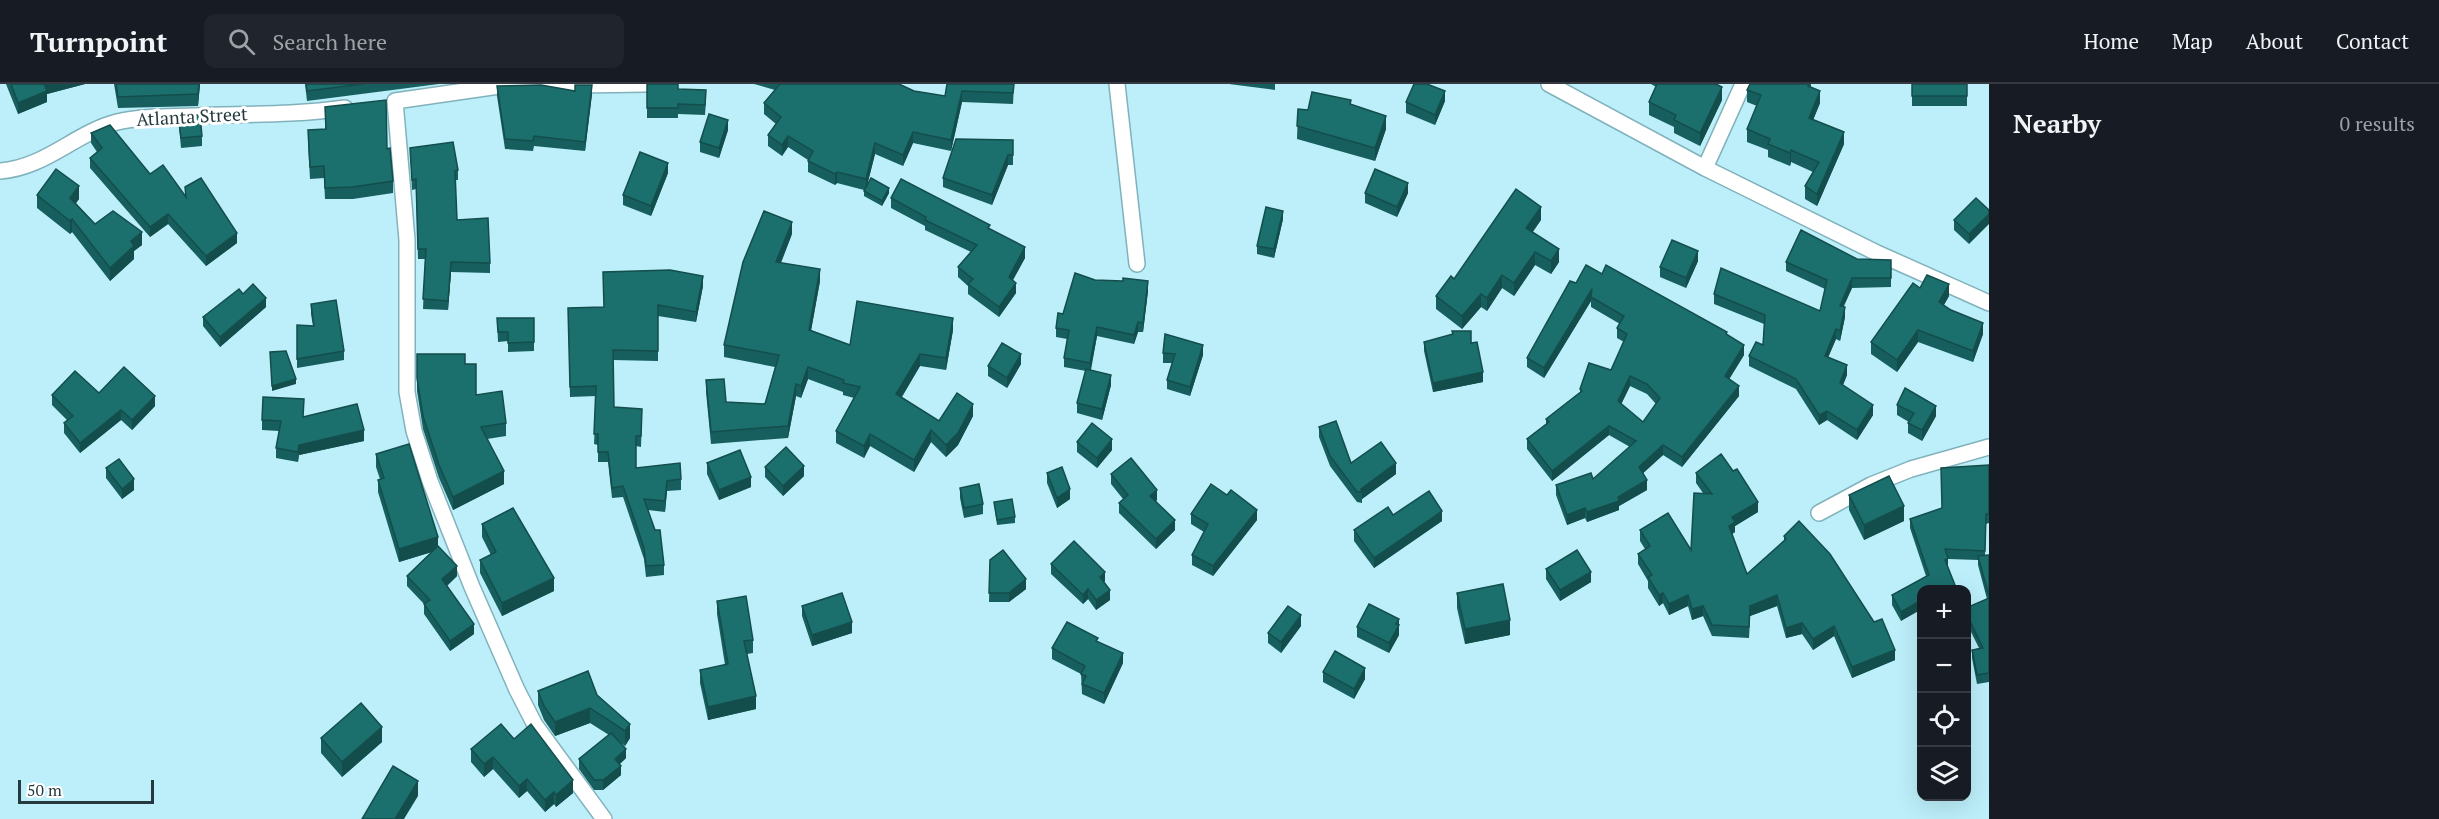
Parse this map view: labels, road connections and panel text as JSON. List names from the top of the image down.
{
  "streets": {
    "street": ["Atlanta Street"]
  },
  "scale_bar": "50 m",
  "page": {
    "header": "Turnpoint",
    "search": "Search here",
    "nav": [
      "Home",
      "Map",
      "About",
      "Contact"
    ],
    "heading": ["Nearby", "0 results"],
    "map_buttons": ["+", "−"],
    "scale": "50 m"
  }
}
